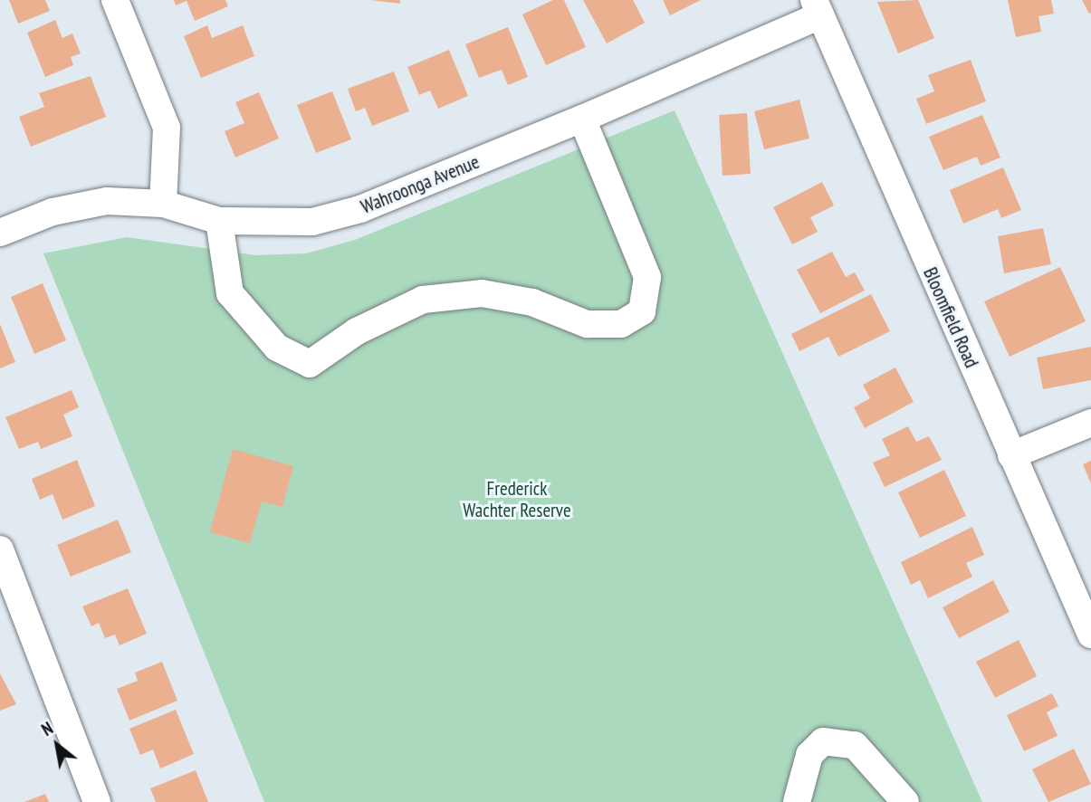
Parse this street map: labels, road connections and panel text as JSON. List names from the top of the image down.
{
  "streets": {
    "street": ["Wahroonga Avenue", "Bloomfield Road"]
  },
  "crossings": [
    ["Wahroonga Avenue", "Bloomfield Road"]
  ],
  "parks": ["Frederick Wachter Reserve"],
  "north": "top left"
}
